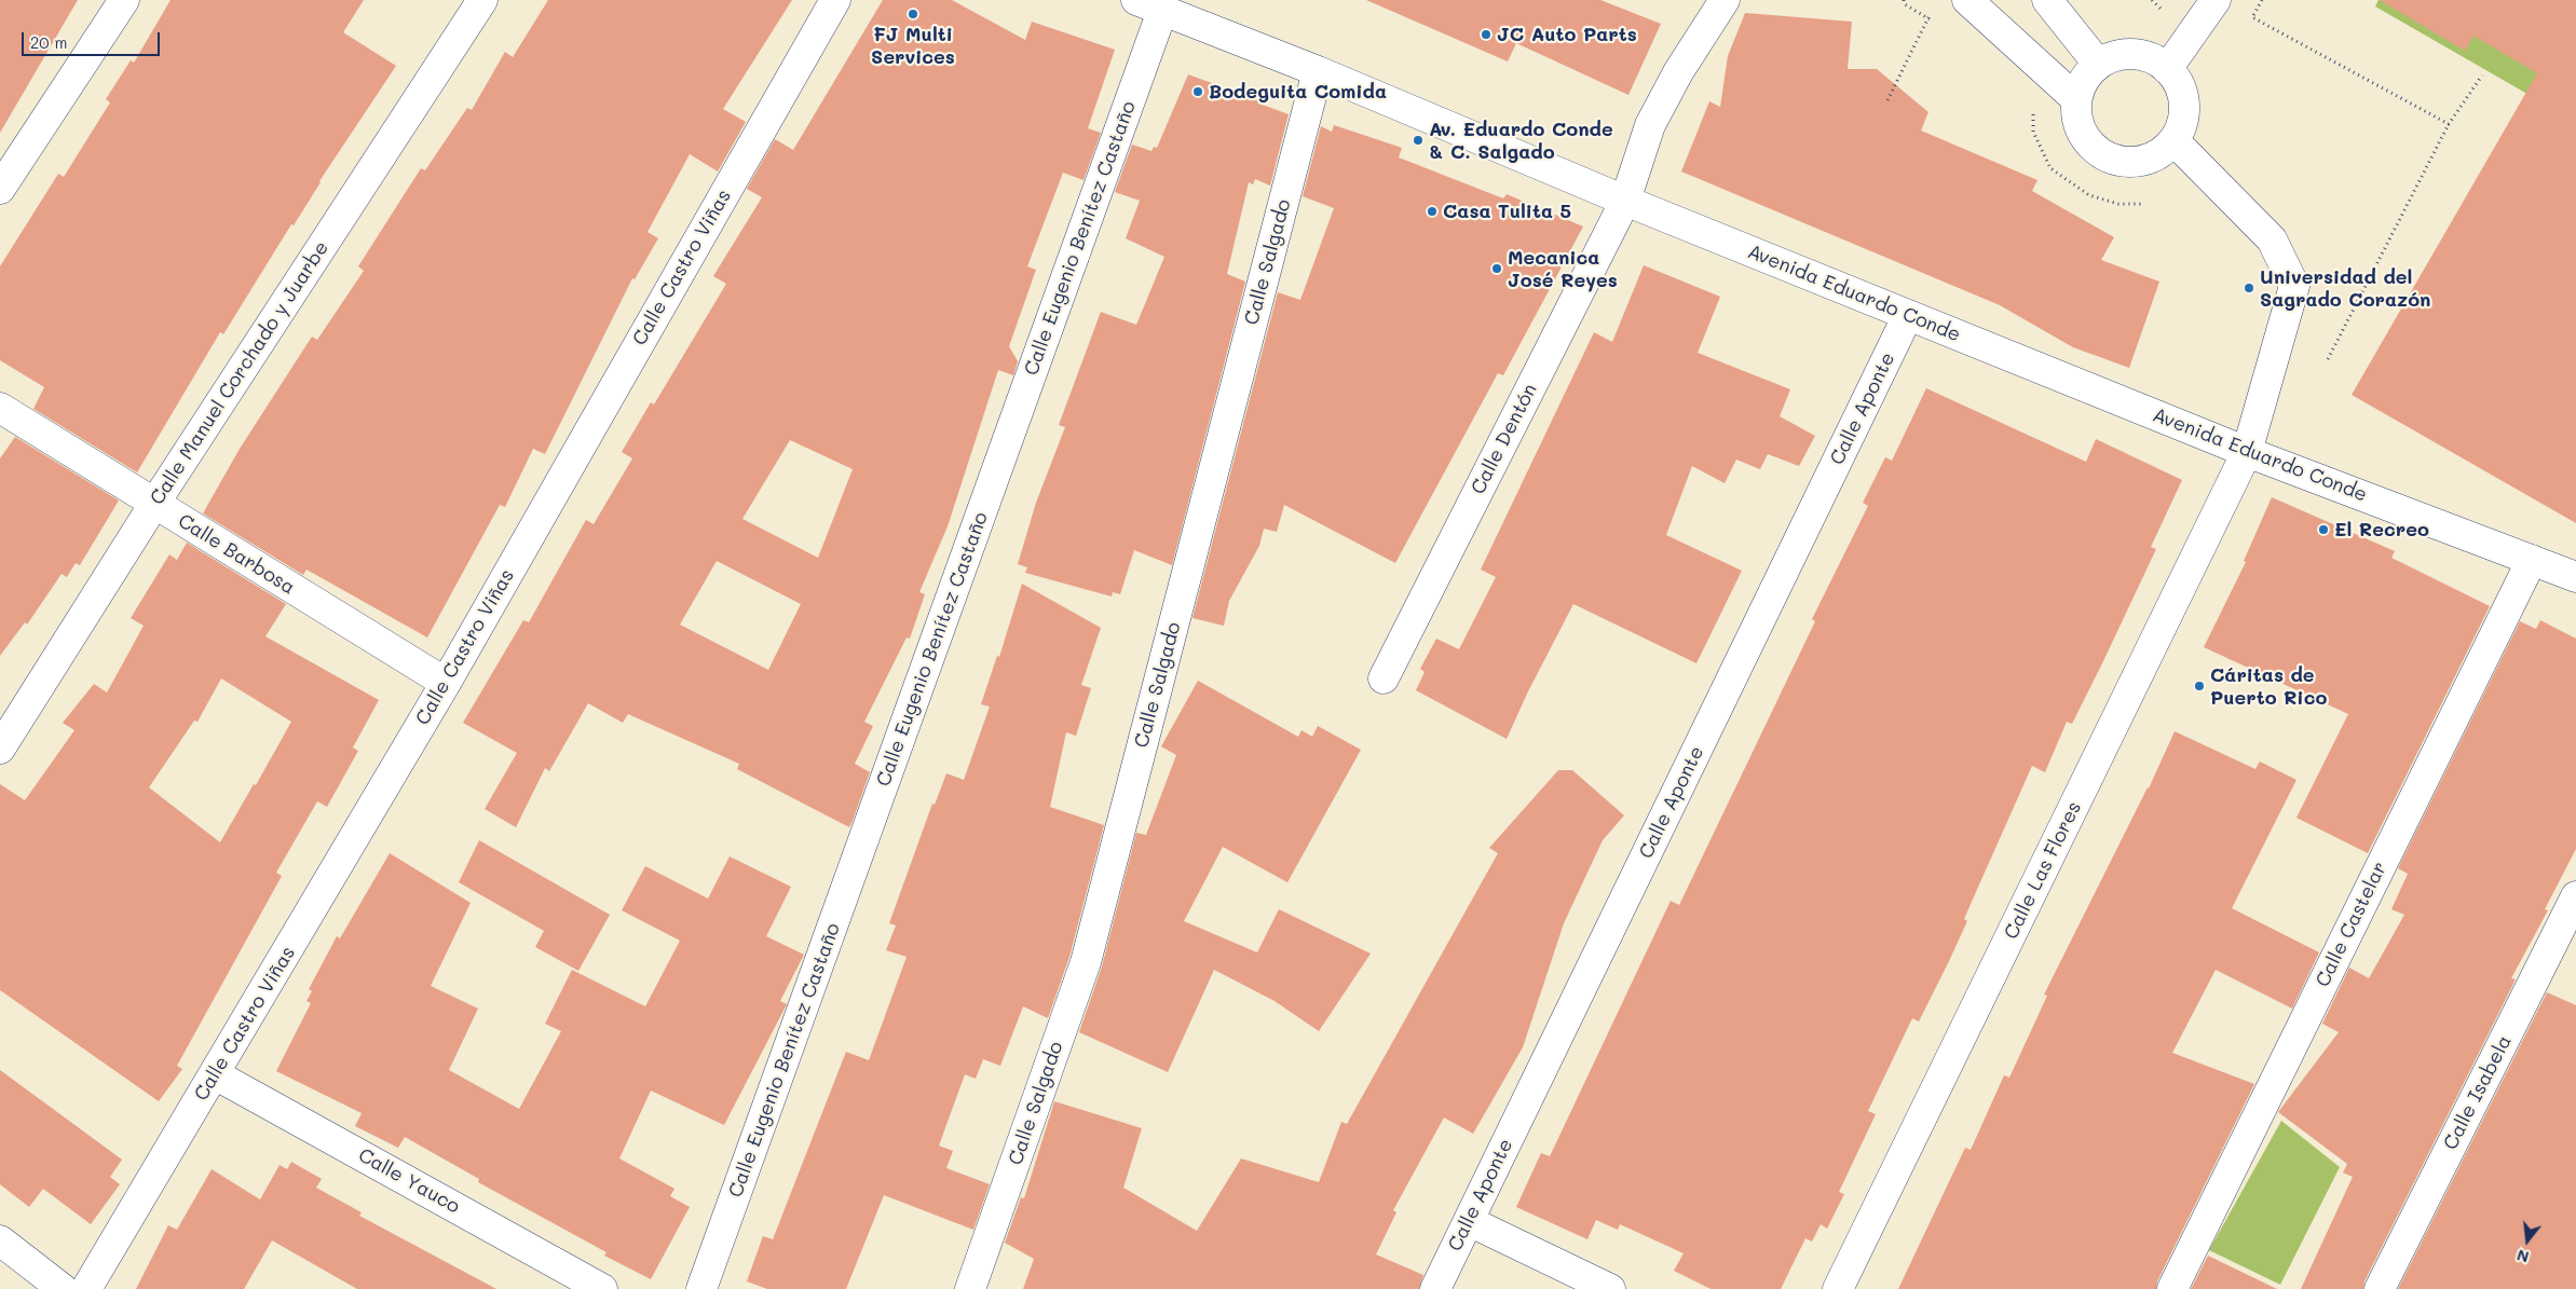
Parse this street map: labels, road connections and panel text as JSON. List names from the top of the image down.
{
  "streets": {
    "street": [
      "Calle Eugenio Benítez Castaño",
      "Calle Salgado",
      "Calle Castro Viñas",
      "Avenida Eduardo Conde",
      "Calle Manuel Corchado y Juarbe",
      "Calle Aponte",
      "Calle Dentón",
      "Calle Barbosa",
      "Calle Las Flores",
      "Calle Castelar",
      "Calle Isabela",
      "Calle Yauco"
    ]
  },
  "crossings": [
    ["Calle Eugenio Benítez Castaño", "Avenida Eduardo Conde"],
    ["Calle Salgado", "Avenida Eduardo Conde"],
    ["Calle Castro Viñas", "Calle Barbosa"],
    ["Calle Castro Viñas", "Calle Yauco"],
    ["Avenida Eduardo Conde", "Calle Aponte"],
    ["Avenida Eduardo Conde", "Calle Dentón"],
    ["Avenida Eduardo Conde", "Calle Las Flores"],
    ["Avenida Eduardo Conde", "Calle Castelar"],
    ["Calle Manuel Corchado y Juarbe", "Calle Barbosa"]
  ],
  "places": [
    "FJ Multi Services",
    "JC Auto Parts",
    "Bodeguita Comida",
    "Av. Eduardo Conde & C. Salgado",
    "Casa Tulita 5",
    "Mecanica José Reyes",
    "Universidad del Sagrado Corazón",
    "El Recreo",
    "Cáritas de Puerto Rico"
  ],
  "scale_bar": "20 m",
  "north": "bottom"
}
